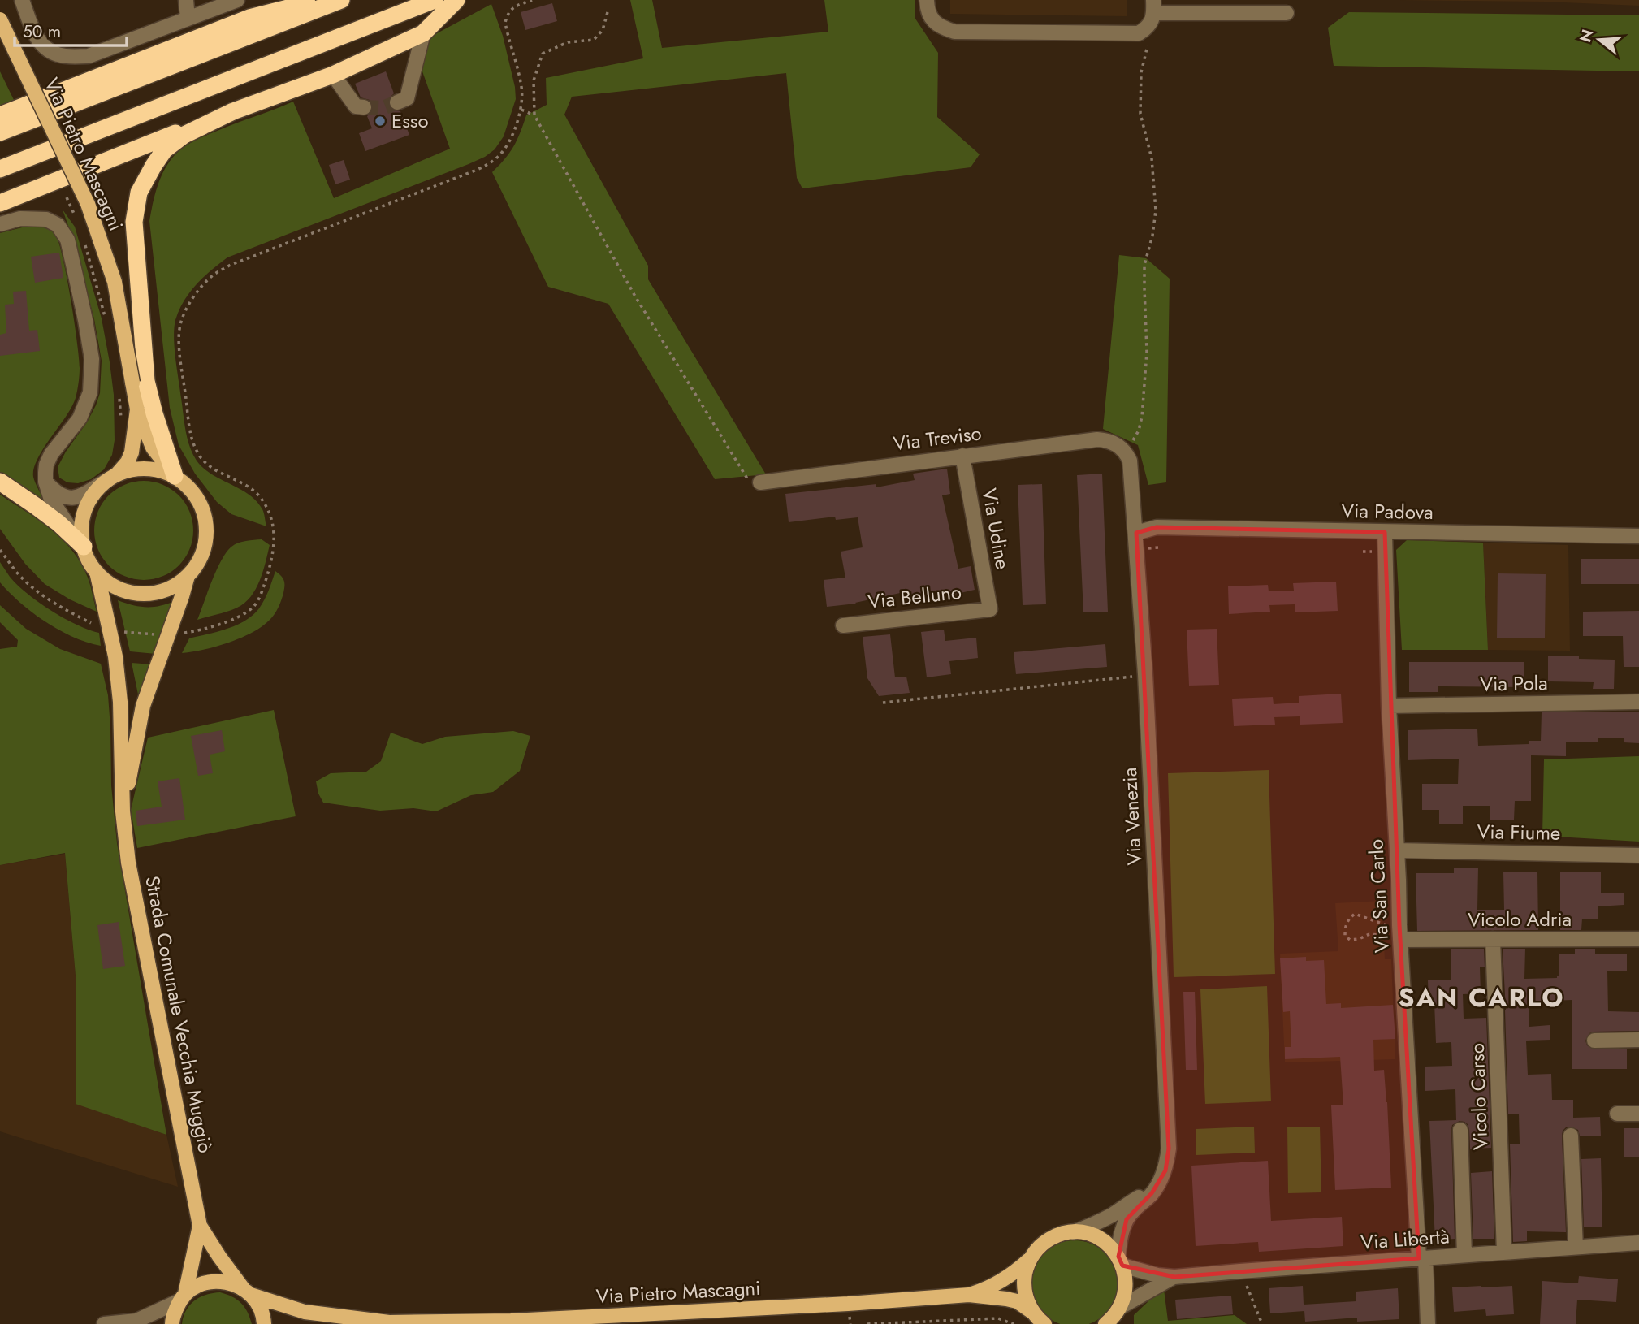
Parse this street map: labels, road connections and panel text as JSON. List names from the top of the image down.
{
  "streets": {
    "main road": ["Via Pietro Mascagni", "Strada Comunale Vecchia Muggiò"],
    "street": [
      "Via Treviso",
      "Via Padova",
      "Via Udine",
      "Via Belluno",
      "Via Pola",
      "Via Venezia",
      "Via Fiume",
      "Via San Carlo",
      "Vicolo Adria",
      "Vicolo Carso",
      "Via Libertà"
    ]
  },
  "crossings": [
    ["Via Pietro Mascagni", "Strada Comunale Vecchia Muggiò"],
    ["Via Treviso", "Via Udine"],
    ["Via Treviso", "Via Venezia"],
    ["Via Padova", "Via Venezia"],
    ["Via Padova", "Via San Carlo"],
    ["Via Udine", "Via Belluno"],
    ["Via Pola", "Via San Carlo"],
    ["Via Venezia", "Via Libertà"],
    ["Via Fiume", "Via San Carlo"],
    ["Via San Carlo", "Vicolo Adria"],
    ["Via San Carlo", "Via Libertà"],
    ["Vicolo Adria", "Vicolo Carso"],
    ["Vicolo Carso", "Via Libertà"]
  ],
  "districts": ["SAN CARLO"],
  "places": ["Esso"],
  "scale_bar": "50 m",
  "north": "left"
}
